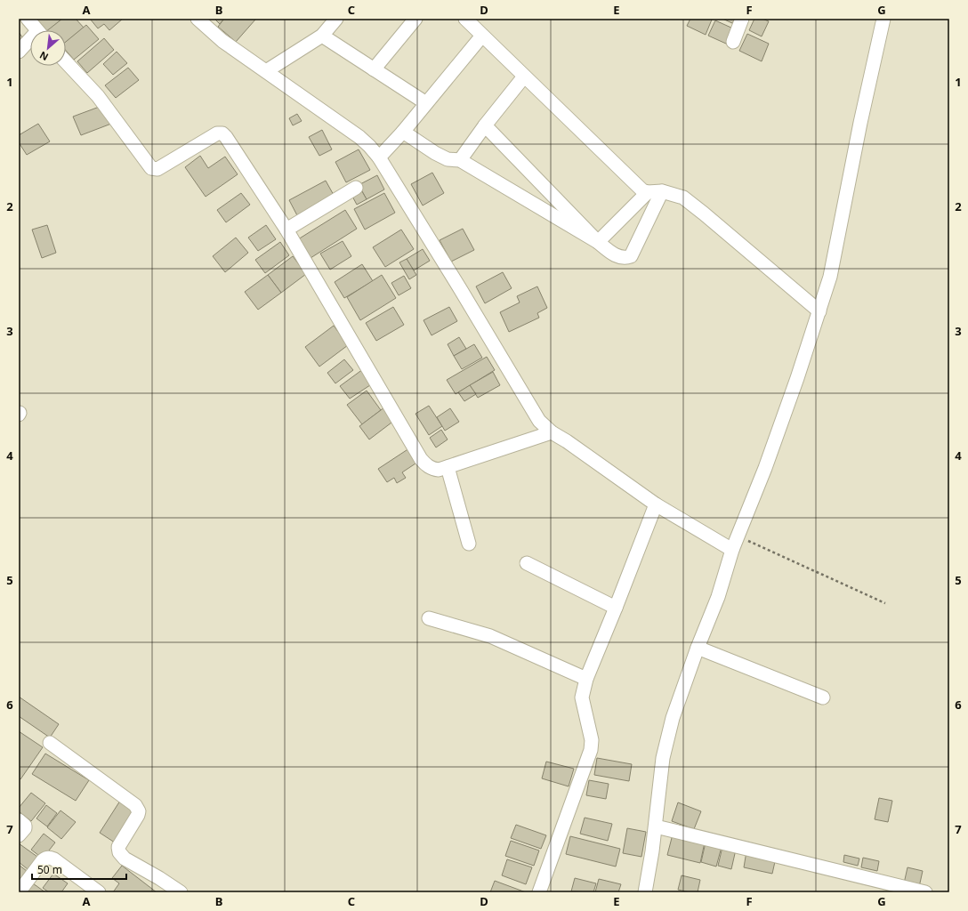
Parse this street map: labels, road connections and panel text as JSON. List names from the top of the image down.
{
  "scale_bar": "50 m",
  "north": "bottom left",
  "grid": {
    "columns": [
      "A",
      "B",
      "C",
      "D",
      "E",
      "F",
      "G"
    ],
    "rows": [
      "1",
      "2",
      "3",
      "4",
      "5",
      "6",
      "7"
    ]
  }
}
